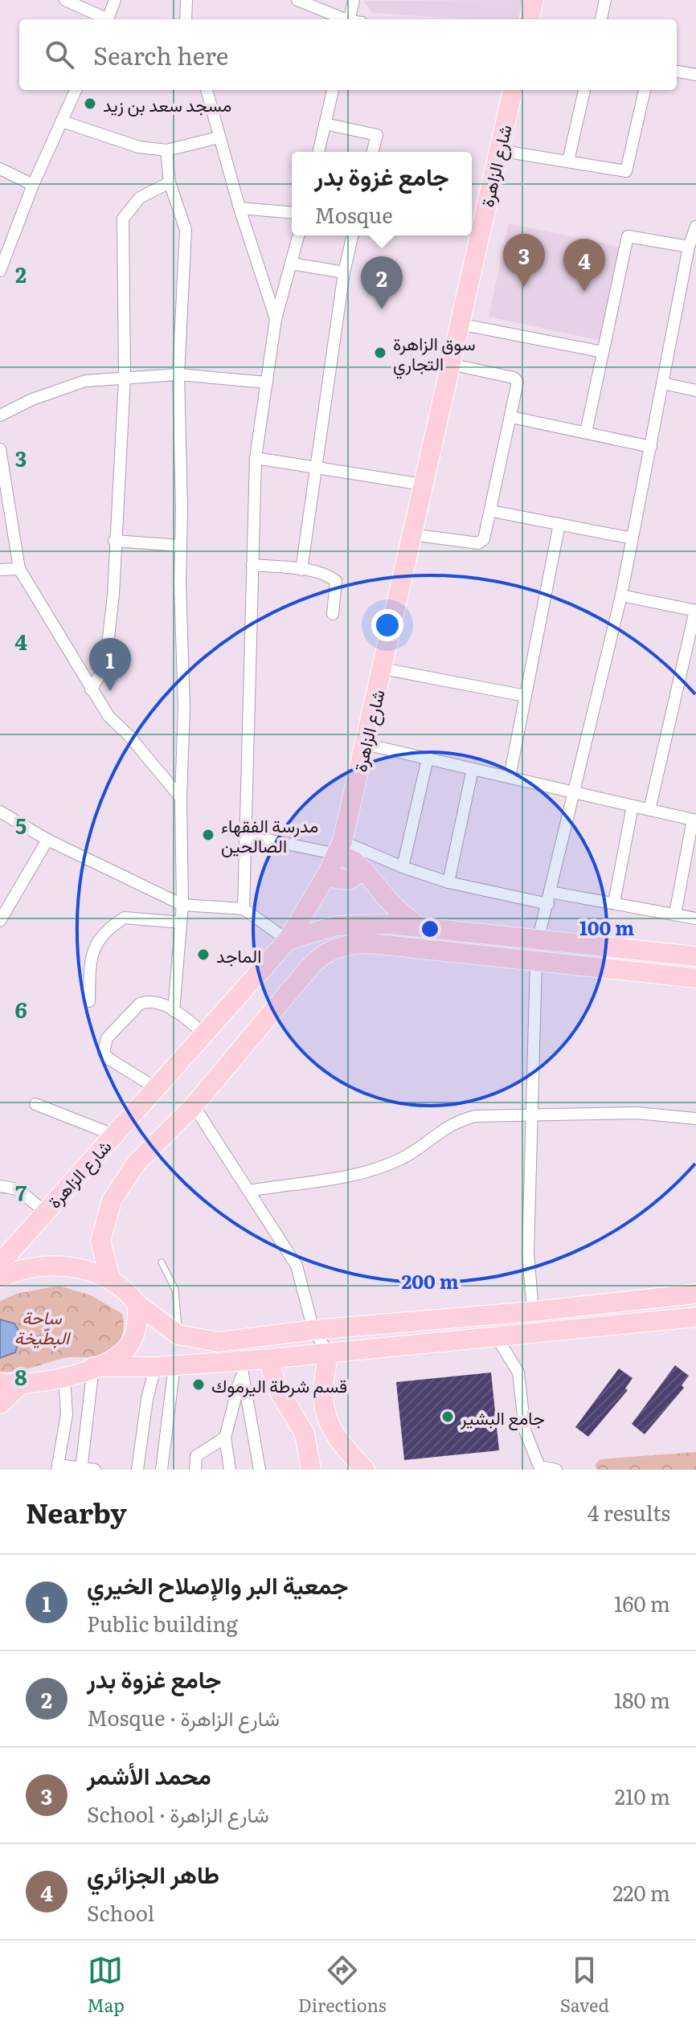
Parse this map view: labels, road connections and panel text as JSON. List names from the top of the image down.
{
  "streets": {
    "main road": ["شارع الزاهرة"]
  },
  "parks": ["ساحة البطّيخة"],
  "places": [
    "مسجد سعد بن زيد",
    "سوق الزاهرة التجاري",
    "مدرسة الفقهاء الصالحين",
    "الماجد",
    "قسم شرطة اليرموك",
    "جامع البشير"
  ],
  "page": {
    "search": "Search here",
    "popup": ["جامع غزوة بدر", "Mosque"],
    "pins": [
      "3",
      "4",
      "2",
      "1"
    ],
    "heading": ["Nearby", "4 results"],
    "list": [
      {
        "mark": "1",
        "name": "جمعية البر والإصلاح الخيري",
        "note": "Public building",
        "value": "160 m"
      },
      {
        "mark": "2",
        "name": "جامع غزوة بدر",
        "note": "Mosque · شارع الزاهرة",
        "value": "180 m"
      },
      {
        "mark": "3",
        "name": "محمد الأشمر",
        "note": "School · شارع الزاهرة",
        "value": "210 m"
      },
      {
        "mark": "4",
        "name": "طاهر الجزائري",
        "note": "School",
        "value": "220 m"
      }
    ],
    "nav": ["Map", "Directions", "Saved"]
  },
  "grid": {
    "rows": [
      "2",
      "3",
      "4",
      "5",
      "6",
      "7",
      "8"
    ]
  },
  "rings": ["100 m", "200 m"]
}
